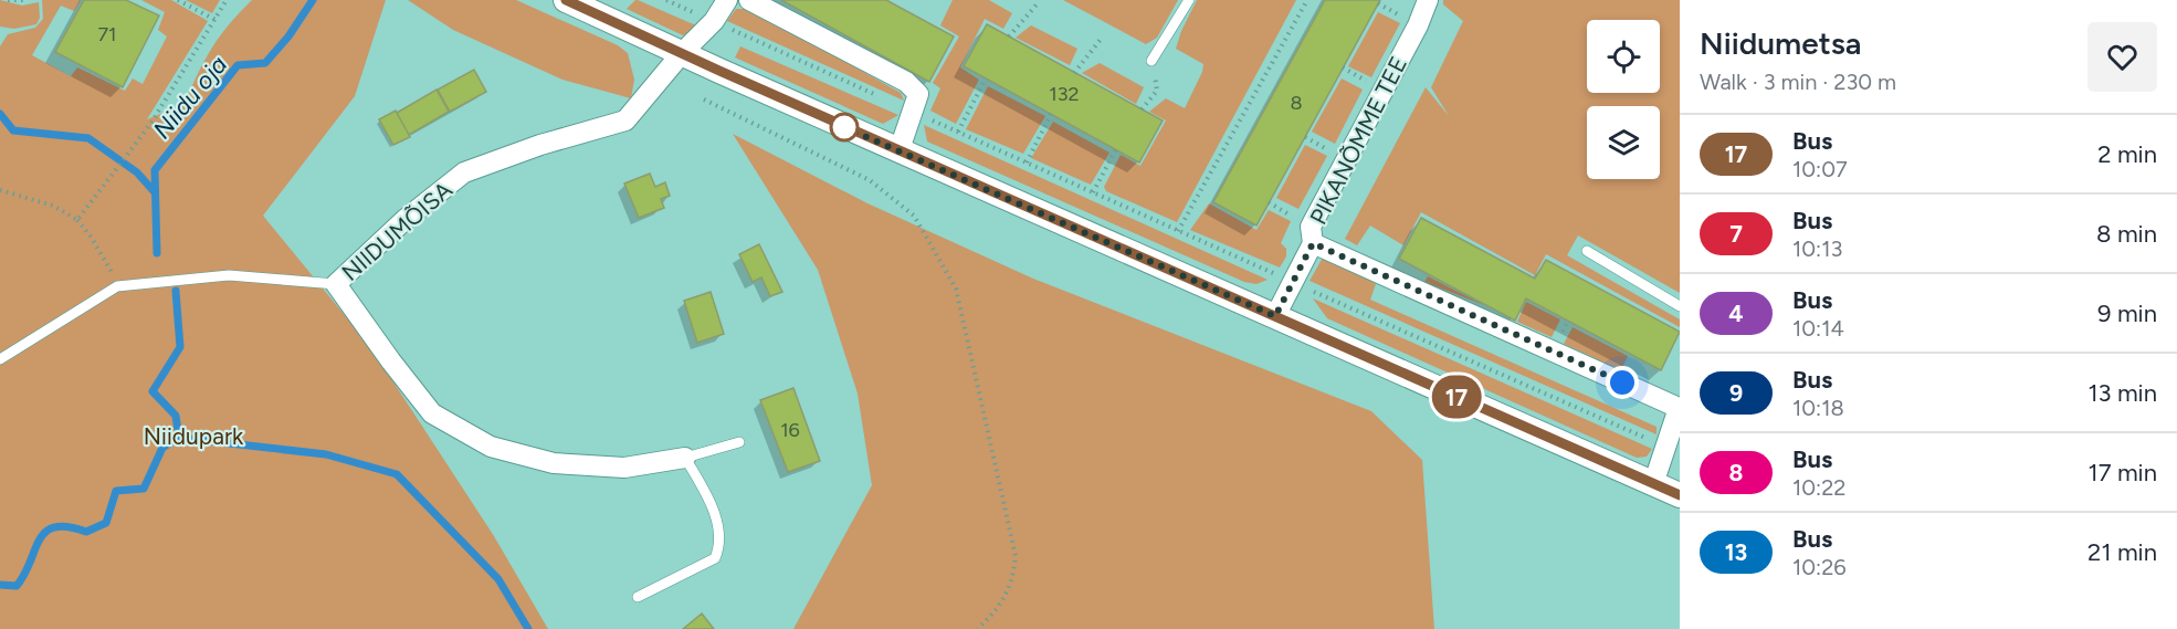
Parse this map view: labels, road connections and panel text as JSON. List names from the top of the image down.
{
  "streets": {
    "street": ["PIKANÕMME TEE", "NIIDUMÕISA"]
  },
  "water": ["Niidu oja"],
  "parks": ["Niidupark"],
  "lines": ["bus line 17"],
  "house_numbers": [
    "71",
    "132",
    "8",
    "16"
  ],
  "page": {
    "on_map": "17",
    "heading": ["Niidumetsa", "Walk · 3 min · 230 m"],
    "list": [
      {
        "mark": "17",
        "name": "Bus",
        "note": "10:07",
        "value": "2 min"
      },
      {
        "mark": "7",
        "name": "Bus",
        "note": "10:13",
        "value": "8 min"
      },
      {
        "mark": "4",
        "name": "Bus",
        "note": "10:14",
        "value": "9 min"
      },
      {
        "mark": "9",
        "name": "Bus",
        "note": "10:18",
        "value": "13 min"
      },
      {
        "mark": "8",
        "name": "Bus",
        "note": "10:22",
        "value": "17 min"
      },
      {
        "mark": "13",
        "name": "Bus",
        "note": "10:26",
        "value": "21 min"
      }
    ]
  }
}
